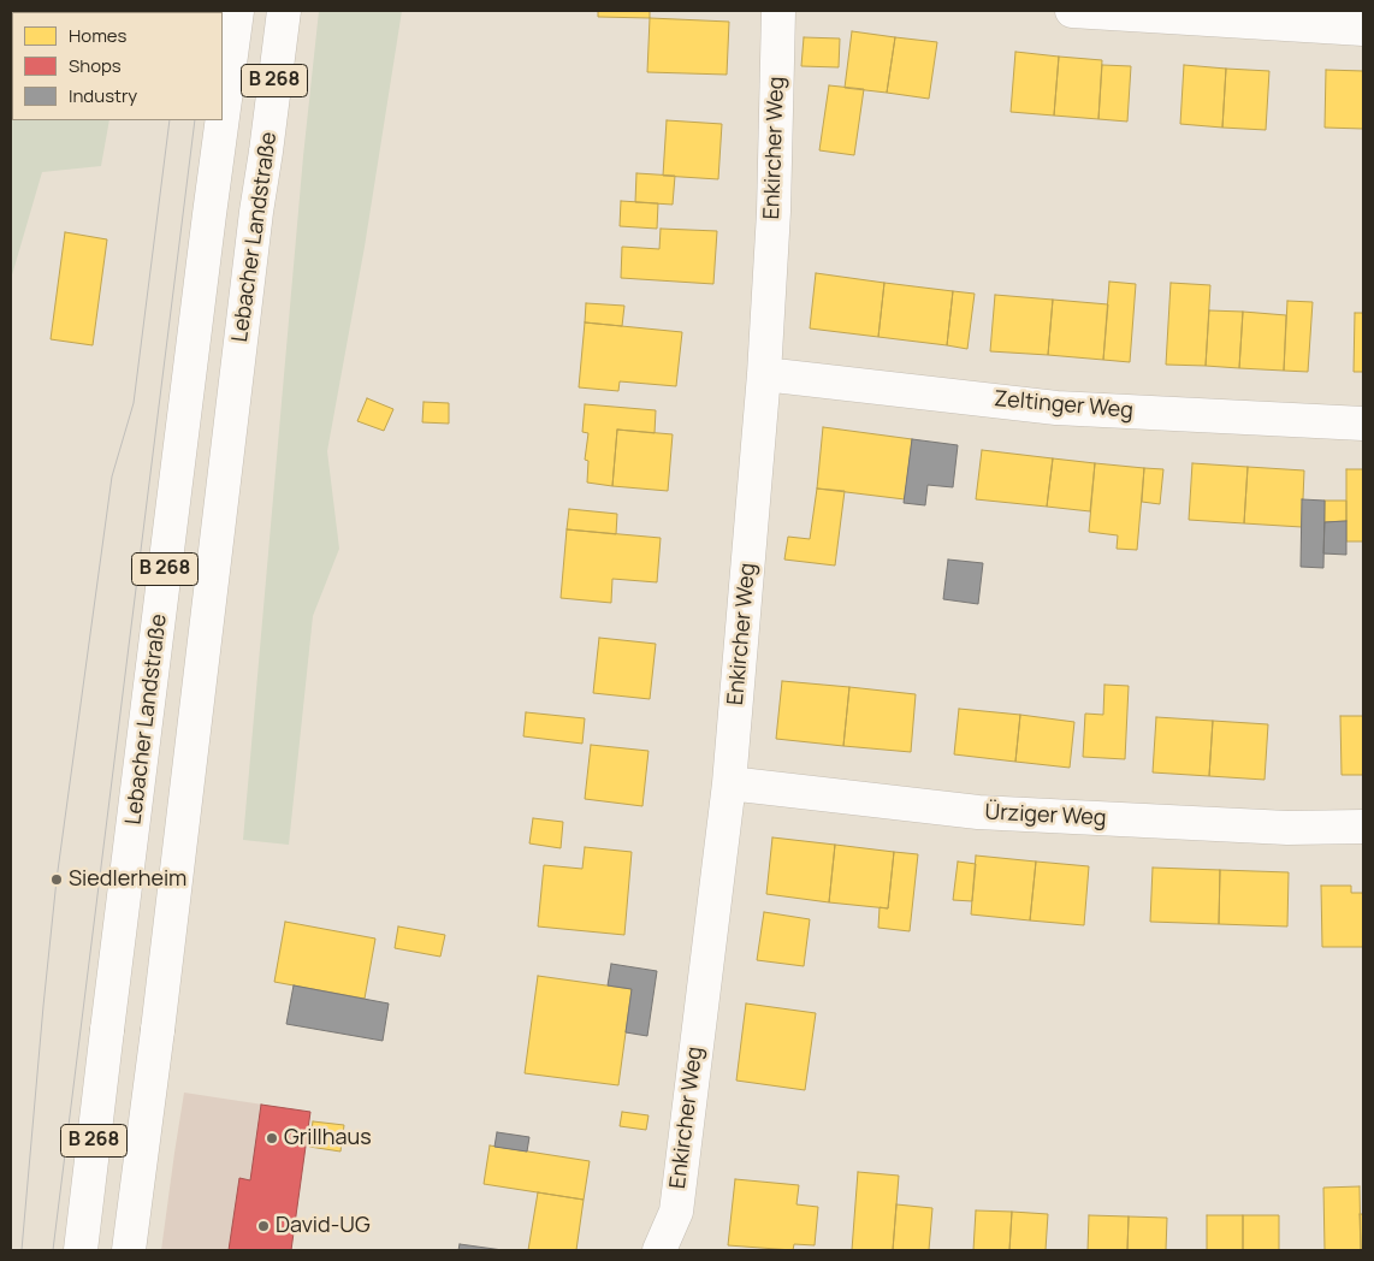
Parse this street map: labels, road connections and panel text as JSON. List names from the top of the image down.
{
  "streets": {
    "main road": [
      "B 268",
      "Enkircher Weg",
      "Lebacher Landstraße",
      "Zeltinger Weg",
      "Ürziger Weg"
    ]
  },
  "crossings": [
    ["Enkircher Weg", "Zeltinger Weg"],
    ["Enkircher Weg", "Ürziger Weg"]
  ],
  "places": ["Siedlerheim", "Grillhaus", "David-UG"],
  "legend": ["Homes", "Shops", "Industry"]
}
